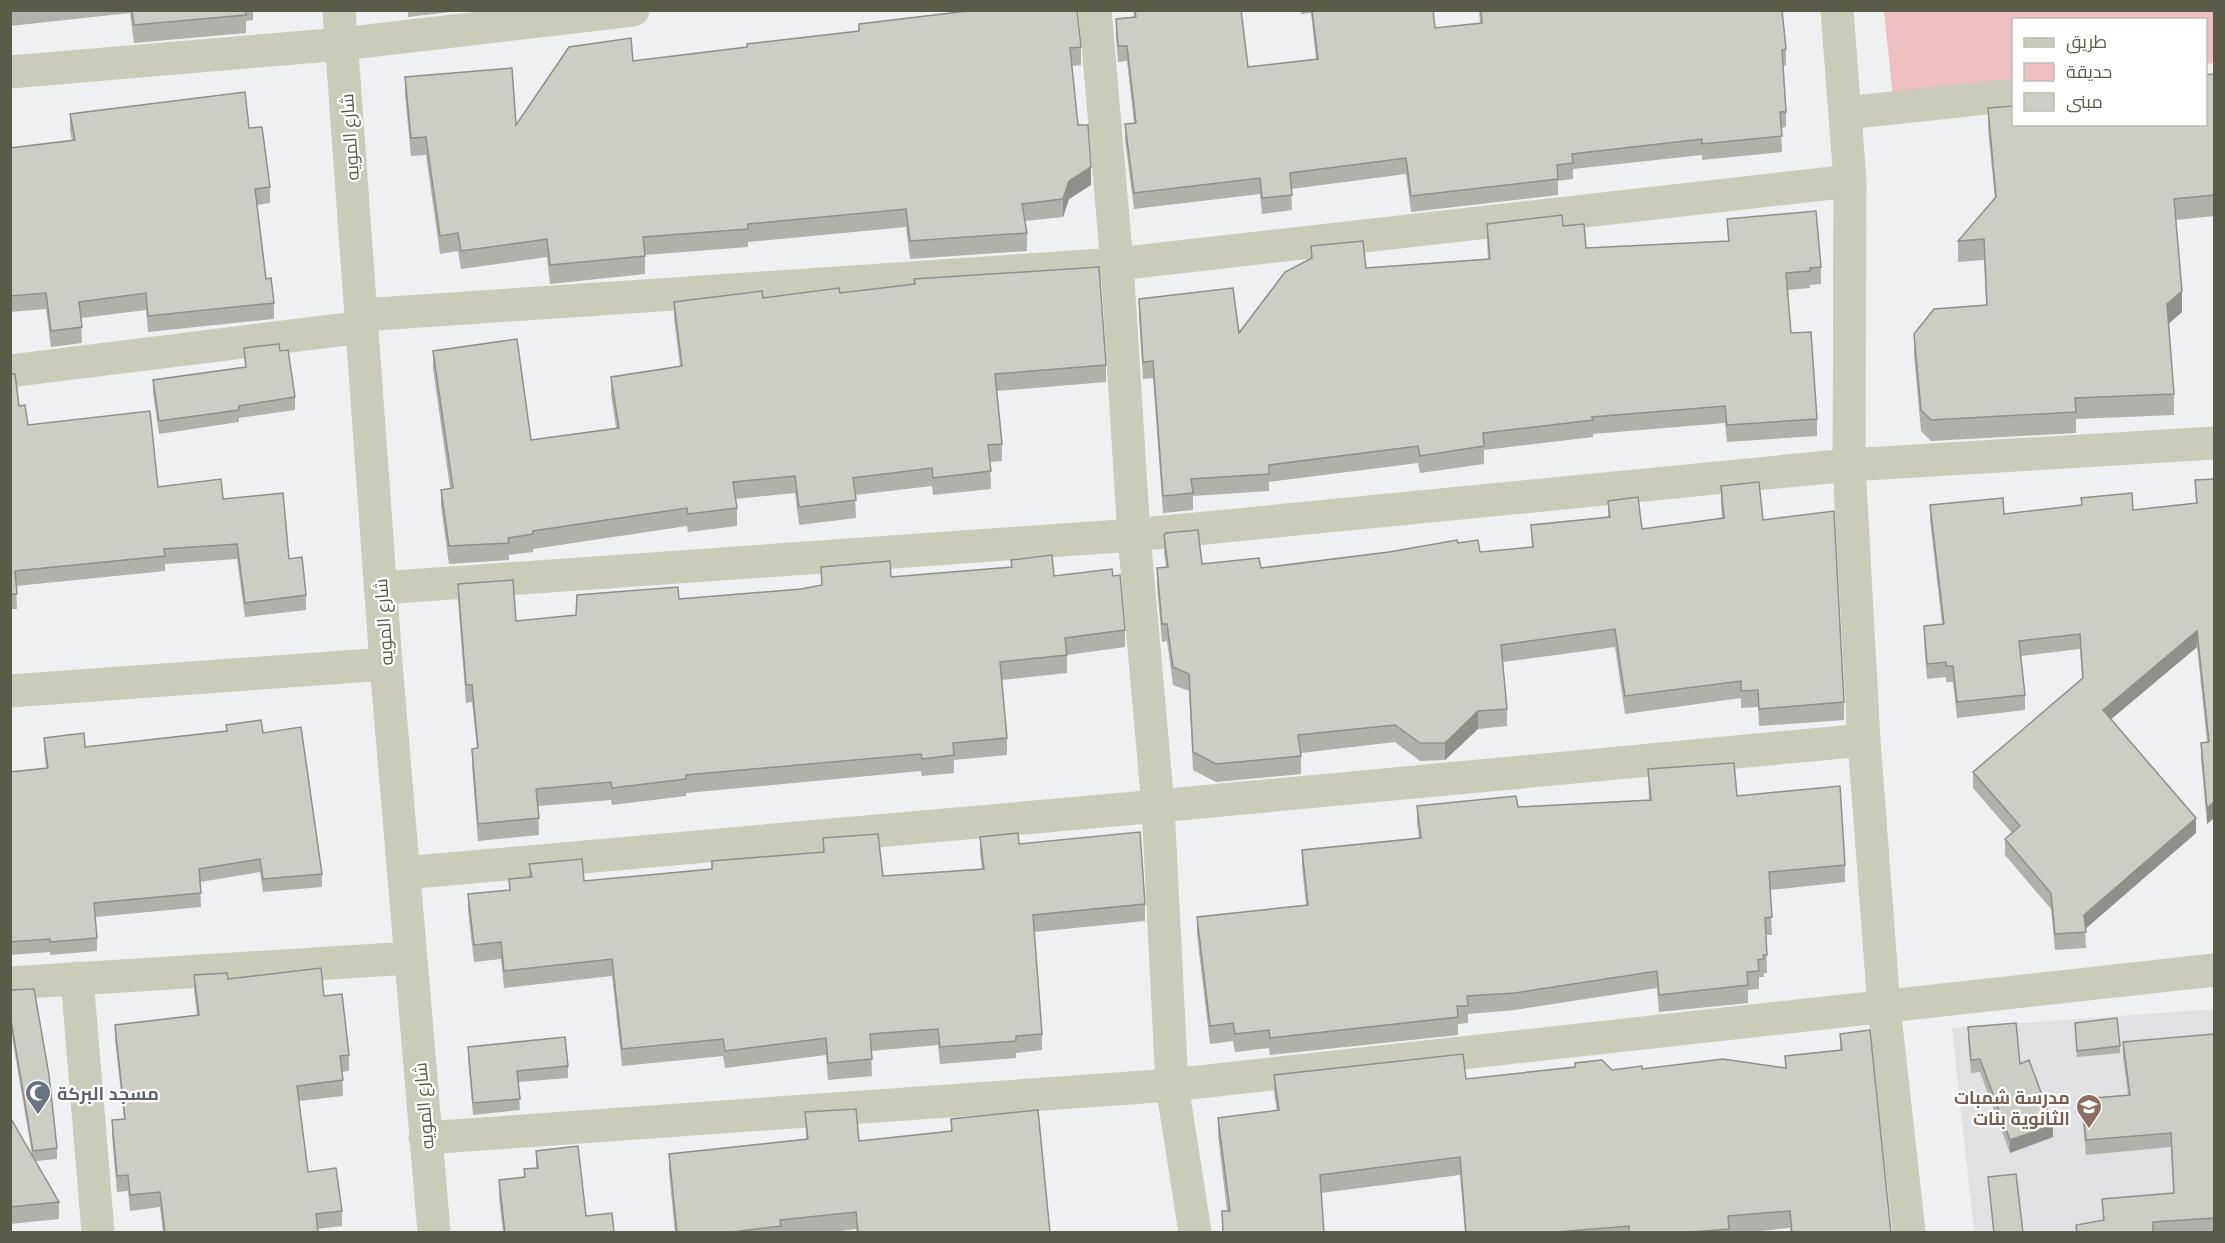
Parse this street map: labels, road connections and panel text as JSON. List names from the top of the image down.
{
  "streets": {
    "street": ["شارع المويه"]
  },
  "places": {
    "mosque": ["مسجد البركة"],
    "school or university": ["مدرسة شمبات الثانوية بنات"]
  },
  "legend": ["طريق", "حديقة", "مبنى"]
}
